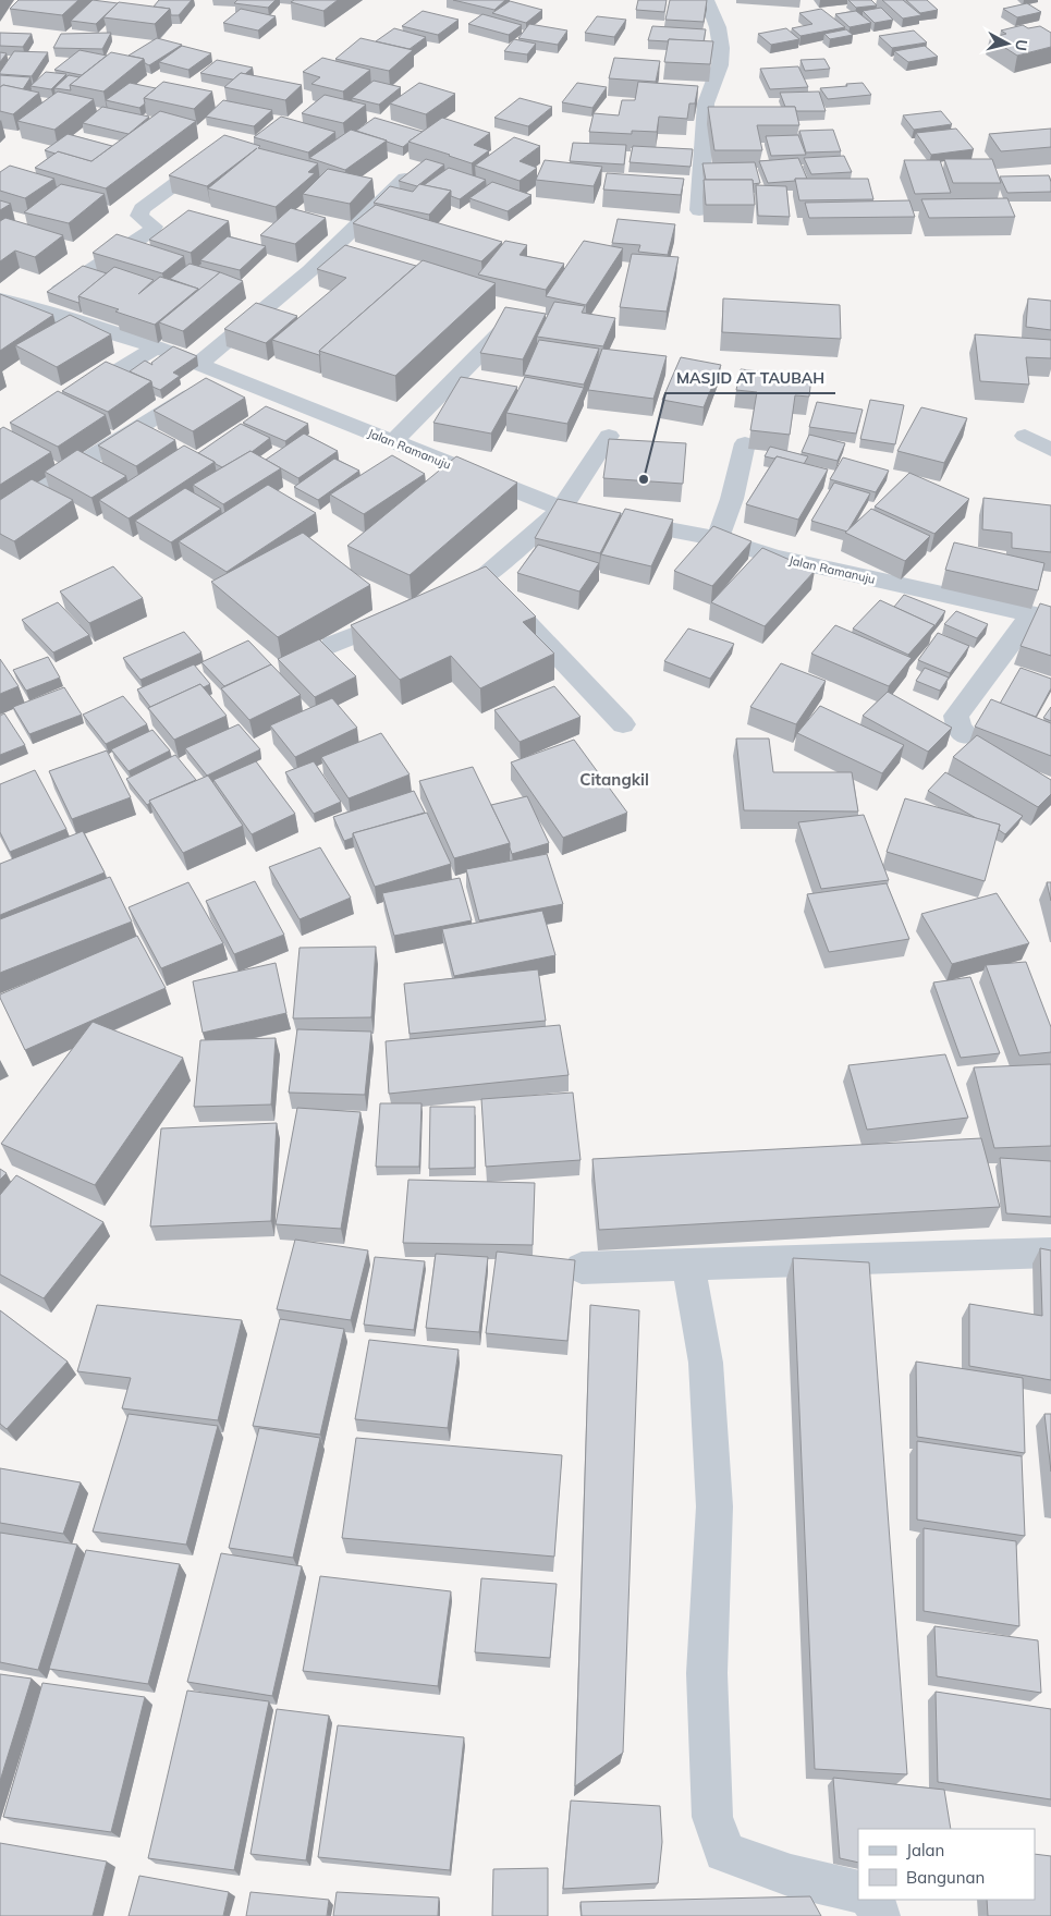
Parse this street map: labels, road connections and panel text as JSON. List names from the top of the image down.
{
  "streets": {
    "street": ["Jalan Ramanuju"]
  },
  "districts": ["Citangkil"],
  "places": ["MASJID AT TAUBAH"],
  "legend": ["Jalan", "Bangunan"],
  "north": "right"
}
